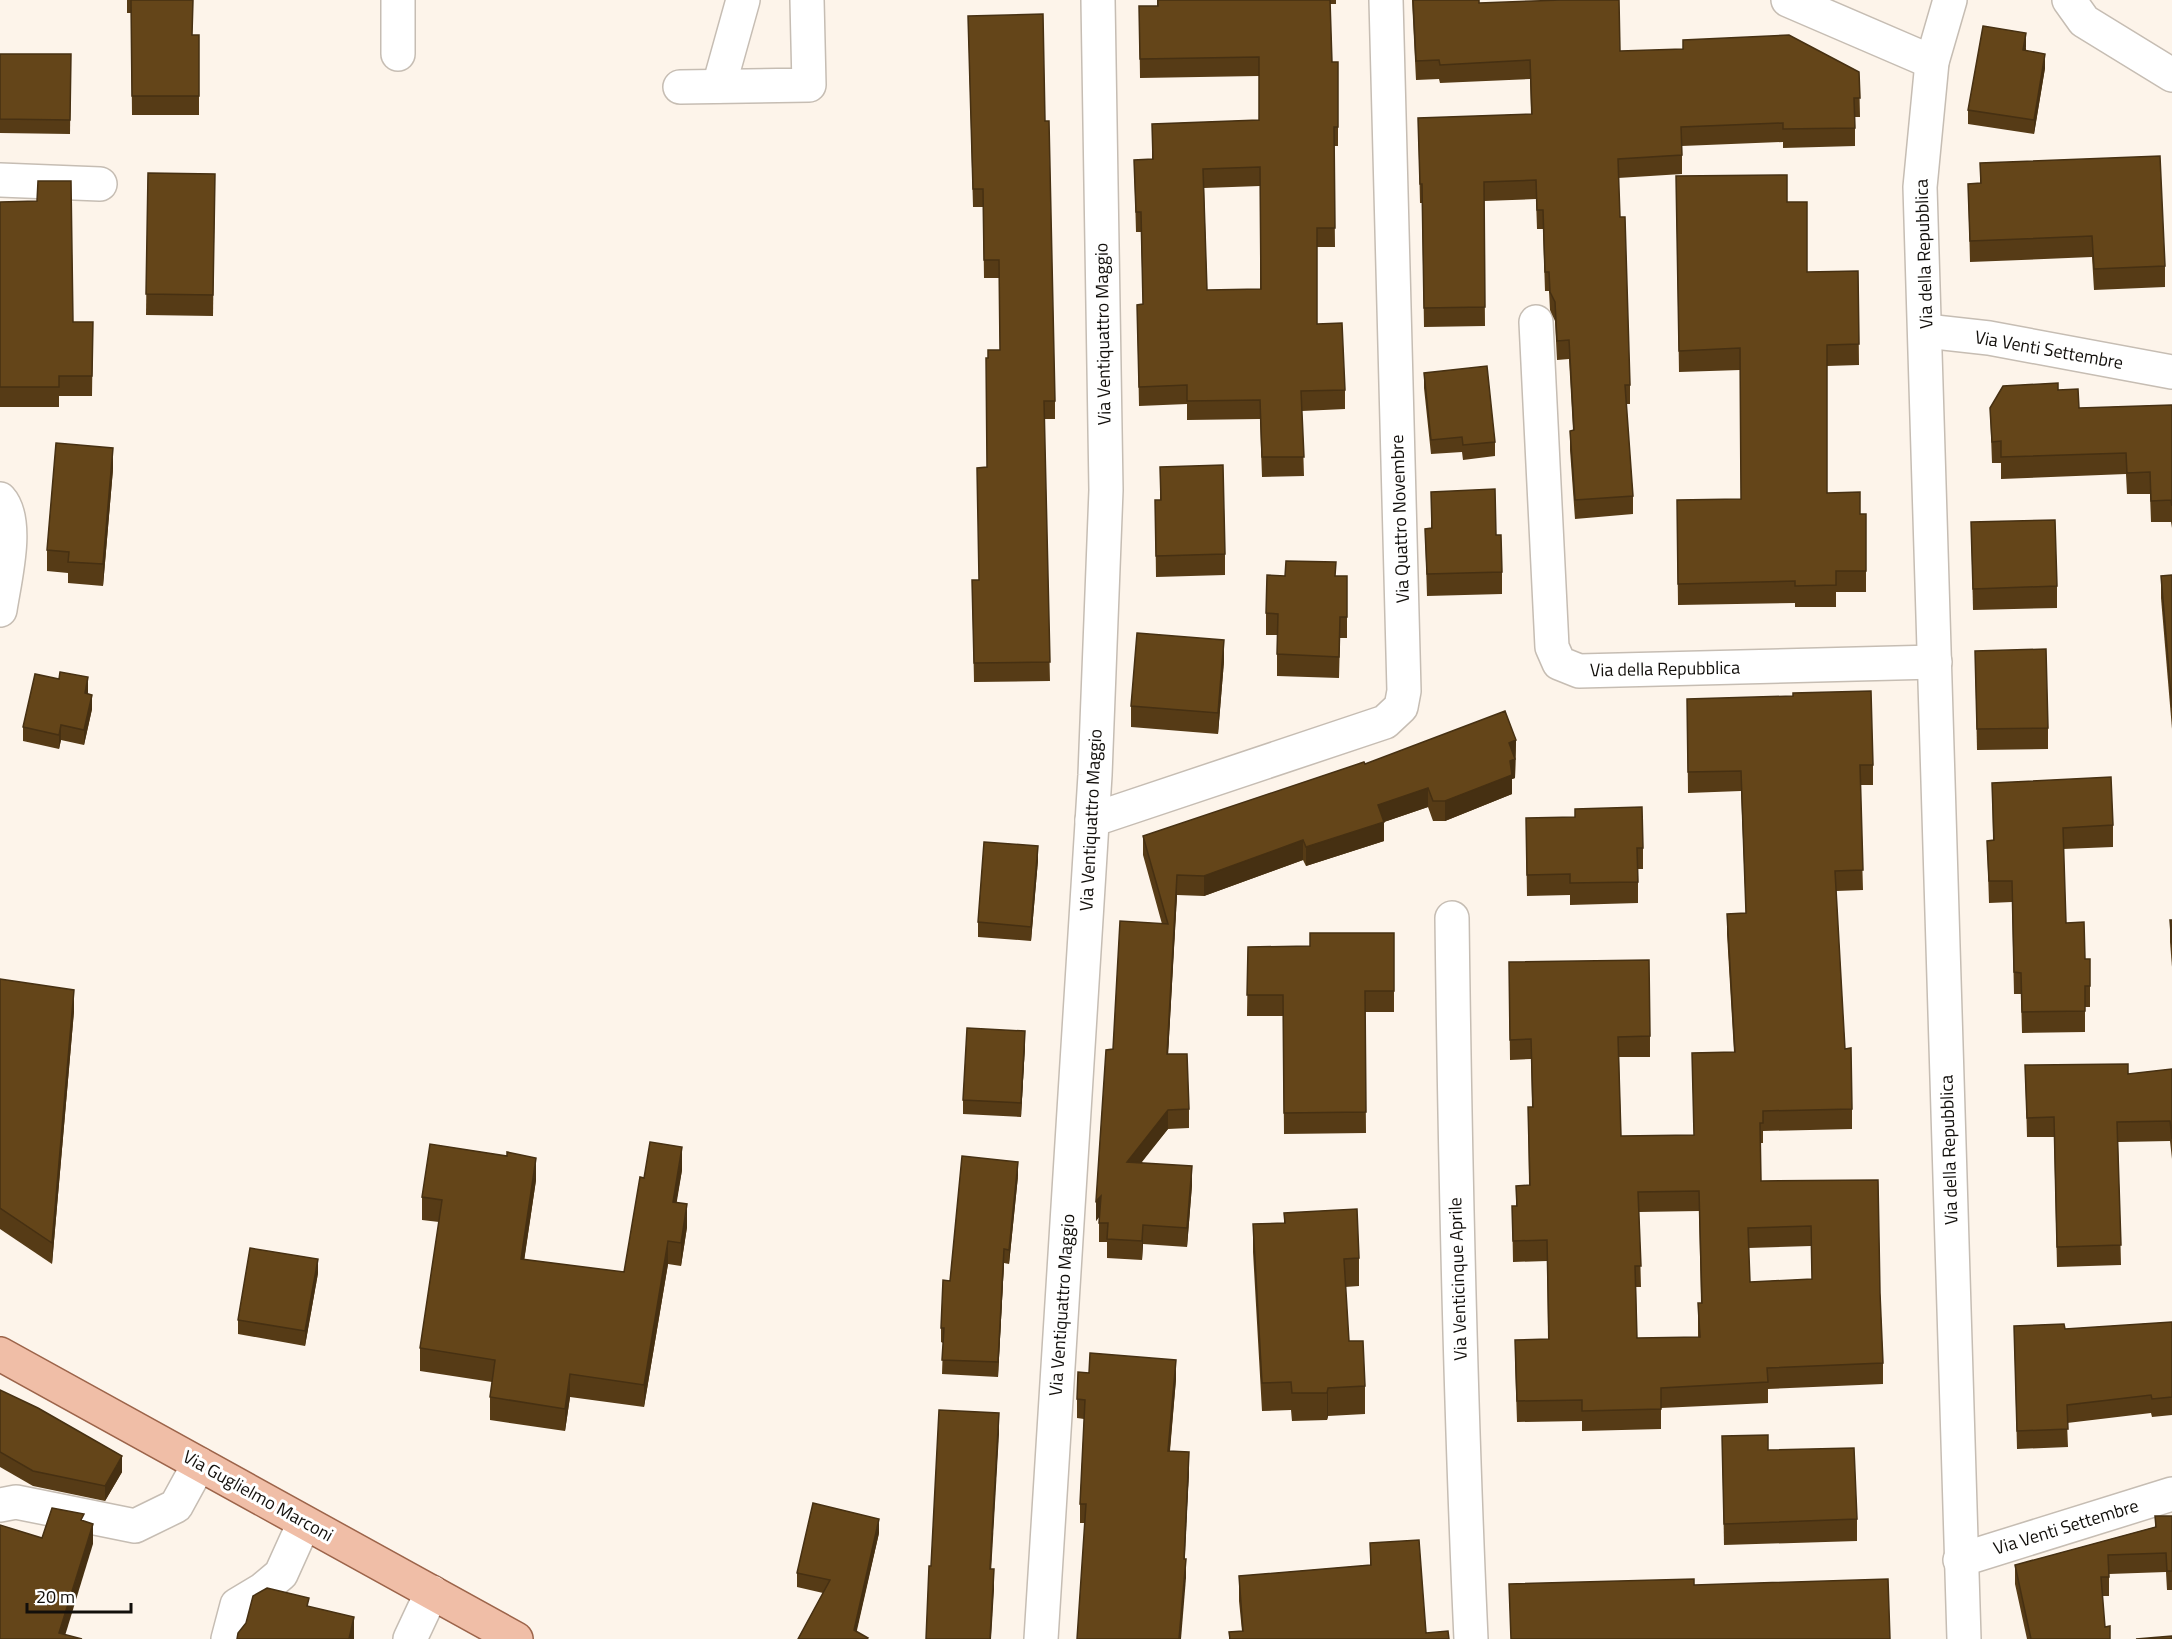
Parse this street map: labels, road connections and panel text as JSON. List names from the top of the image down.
{
  "streets": {
    "main road": ["Via Guglielmo Marconi"],
    "street": [
      "Via della Repubblica",
      "Via Ventiquattro Maggio",
      "Via Venti Settembre",
      "Via Quattro Novembre",
      "Via Venticinque Aprile"
    ]
  },
  "crossings": [
    ["Via della Repubblica", "Via Venti Settembre"],
    ["Via Ventiquattro Maggio", "Via Quattro Novembre"]
  ],
  "scale_bar": "20 m"
}
